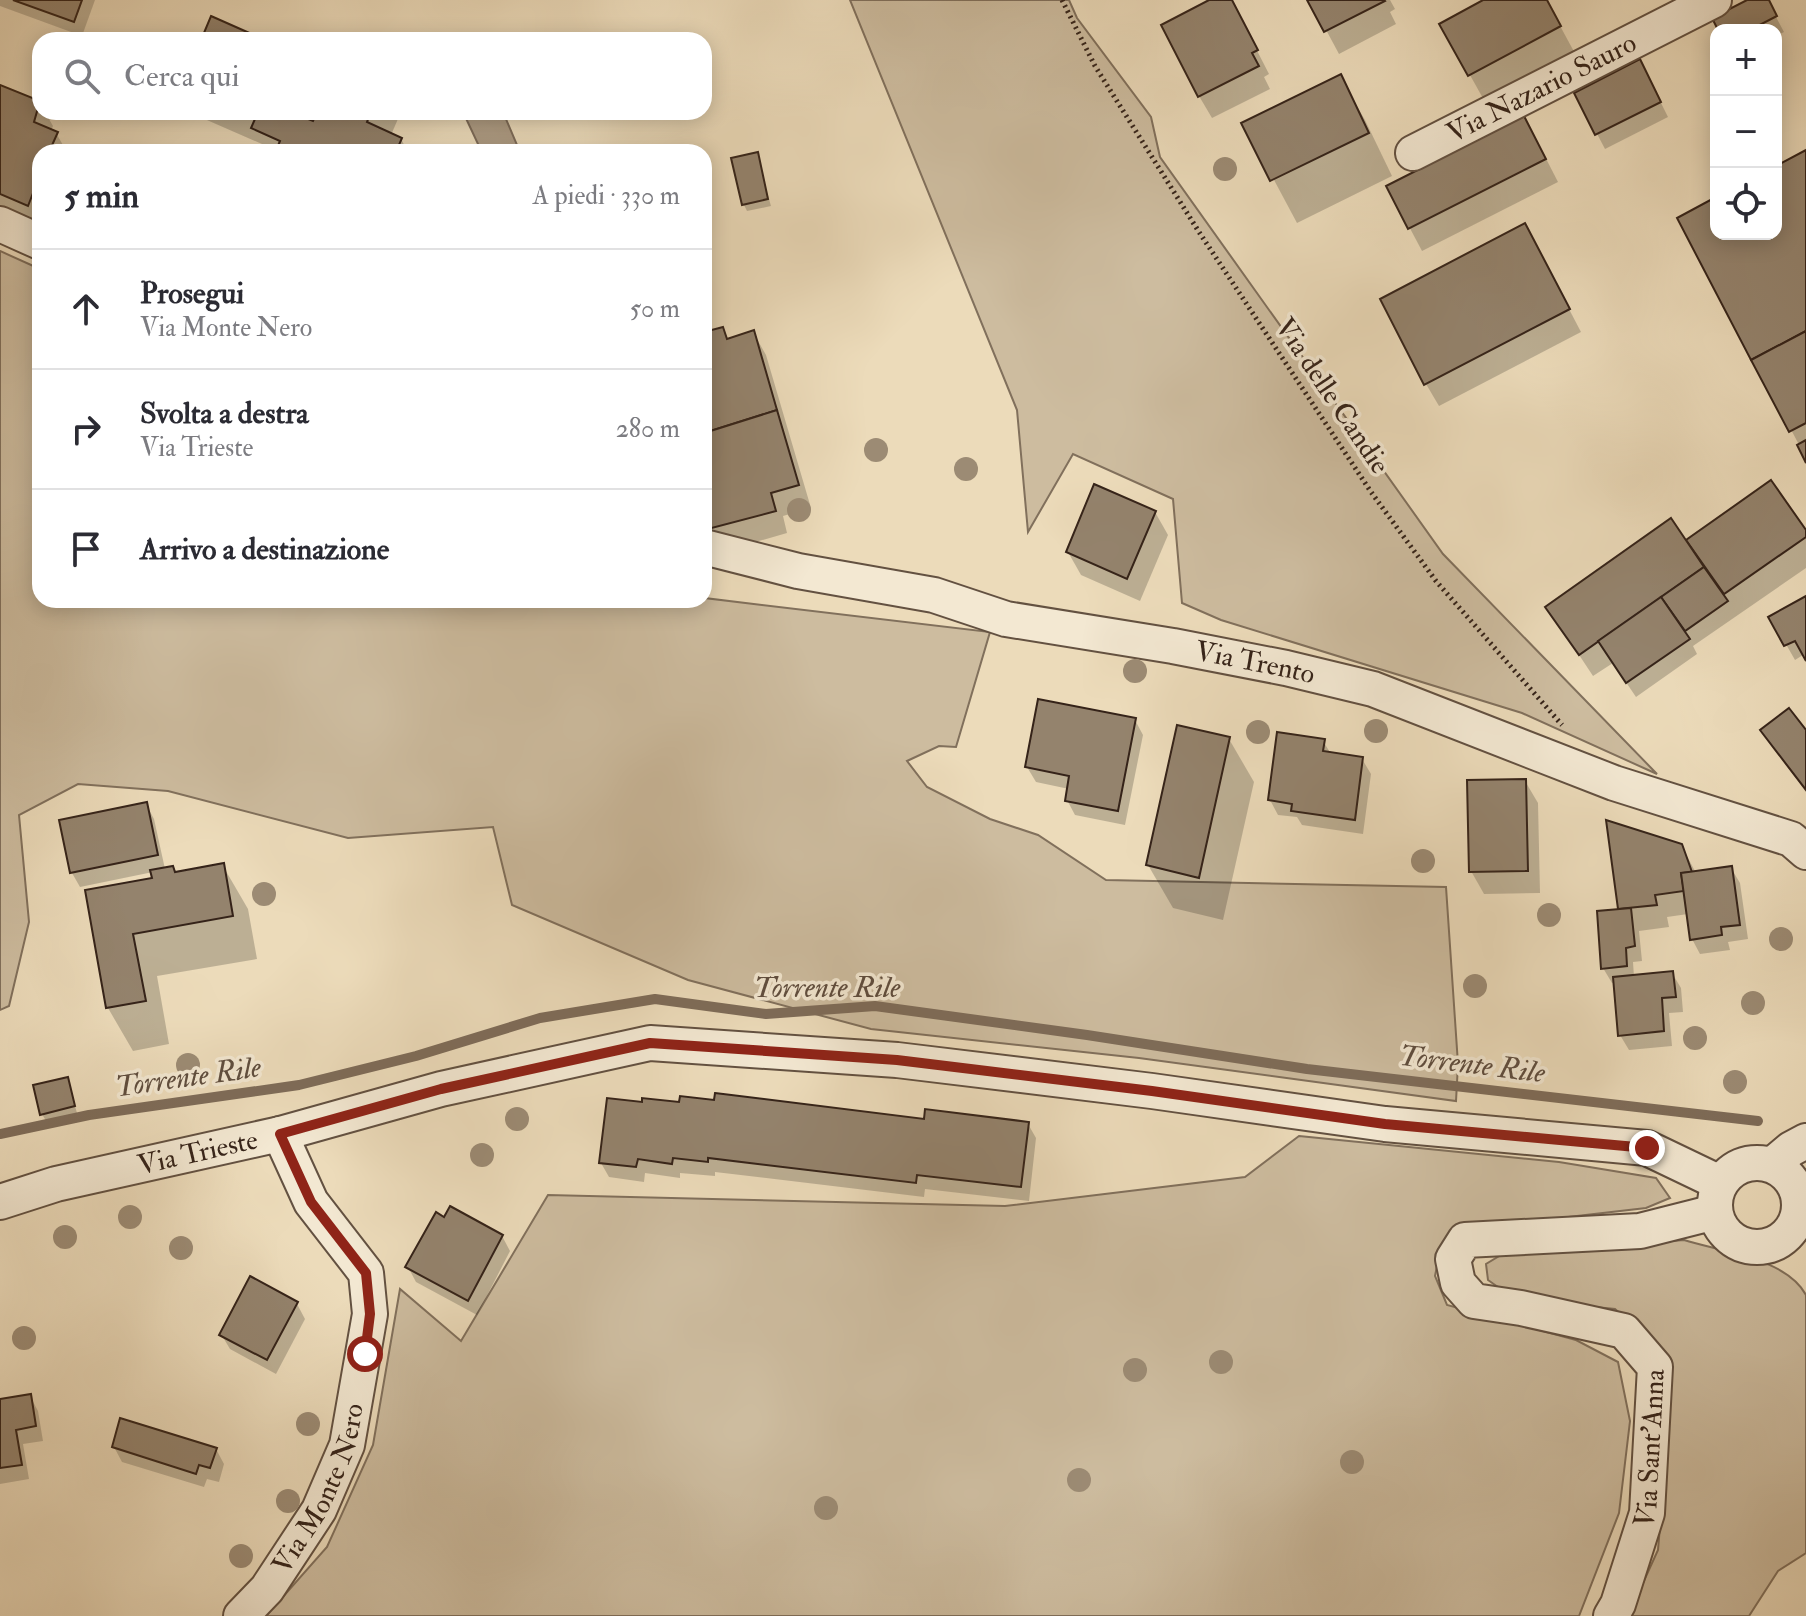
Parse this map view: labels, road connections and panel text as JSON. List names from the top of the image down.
{
  "streets": {
    "street": [
      "Via Nazario Sauro",
      "Via Trento",
      "Via Trieste",
      "Via Sant'Anna",
      "Via Monte Nero"
    ],
    "path": ["Via delle Candie"]
  },
  "crossings": [
    ["Via Trieste", "Via Sant'Anna"],
    ["Via Trieste", "Via Monte Nero"]
  ],
  "water": ["Torrente Rile"],
  "page": {
    "map_buttons": ["+", "−"],
    "search": "Cerca qui",
    "heading": ["5 min", "A piedi · 330 m"],
    "list": [
      ["Prosegui", "Via Monte Nero", "50 m"],
      ["Svolta a destra", "Via Trieste", "280 m"],
      "Arrivo a destinazione"
    ]
  }
}
